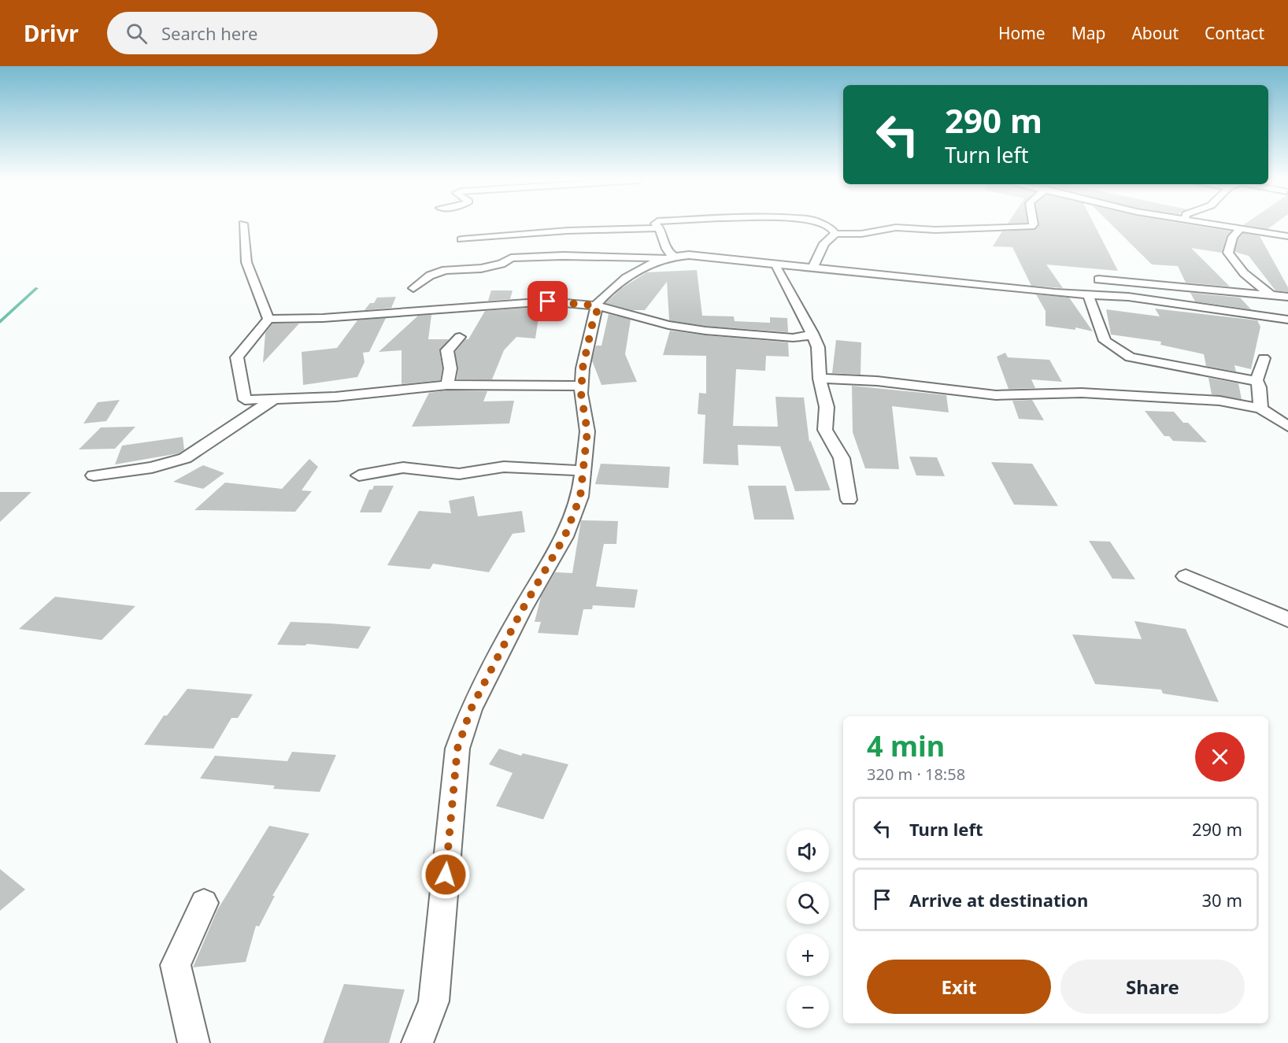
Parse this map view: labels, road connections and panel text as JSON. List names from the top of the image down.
{
  "page": {
    "header": "Drivr",
    "search": "Search here",
    "nav": [
      "Home",
      "Map",
      "About",
      "Contact"
    ],
    "turn": ["290 m", "Turn left"],
    "heading": ["4 min", "320 m · 18:58"],
    "list": [
      {
        "name": "Turn left",
        "value": "290 m"
      },
      {
        "name": "Arrive at destination",
        "value": "30 m"
      }
    ],
    "map_buttons": ["+", "−"],
    "buttons": ["Exit", "Share"]
  }
}
